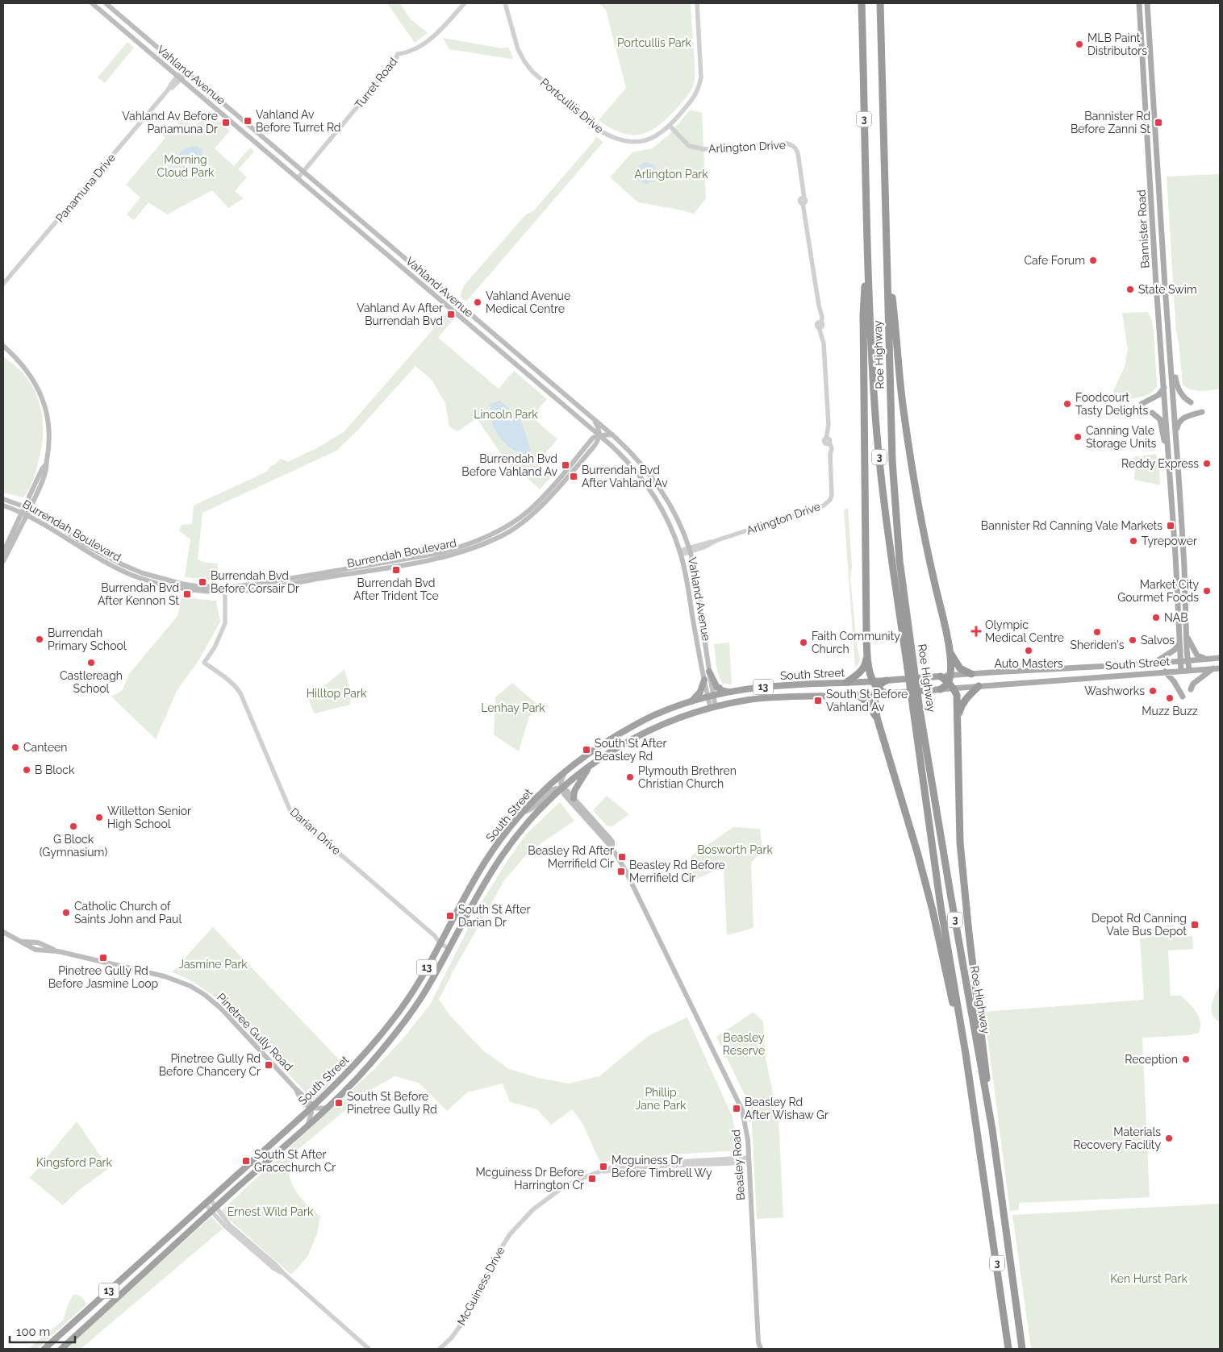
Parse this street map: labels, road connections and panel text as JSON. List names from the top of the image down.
{
  "streets": {
    "highway": [
      "3",
      "Roe Highway",
      "South Street",
      "13"
    ],
    "main road": [
      "Vahland Avenue",
      "Bannister Road",
      "Burrendah Boulevard",
      "Pinetree Gully Road",
      "Beasley Road"
    ],
    "street": [
      "Turret Road",
      "Portcullis Drive",
      "Arlington Drive",
      "Panamuna Drive",
      "Darian Drive",
      "McGuiness Drive"
    ]
  },
  "crossings": [
    ["Vahland Avenue", "Turret Road"],
    ["Vahland Avenue", "Arlington Drive"],
    ["Vahland Avenue", "Panamuna Drive"],
    ["Vahland Avenue", "Burrendah Boulevard"],
    ["Vahland Avenue", "South Street"],
    ["Portcullis Drive", "Arlington Drive"],
    ["Bannister Road", "South Street"],
    ["Burrendah Boulevard", "Darian Drive"],
    ["South Street", "Darian Drive"],
    ["South Street", "Pinetree Gully Road"],
    ["South Street", "Beasley Road"],
    ["Beasley Road", "McGuiness Drive"]
  ],
  "parks": [
    "Portcullis Park",
    "Morning Cloud Park",
    "Arlington Park",
    "Lincoln Park",
    "Hilltop Park",
    "Lenhay Park",
    "Bosworth Park",
    "Jasmine Park",
    "Beasley Reserve",
    "Phillip Jane Park",
    "Kingsford Park",
    "Ernest Wild Park",
    "Ken Hurst Park"
  ],
  "places": {
    "other": [
      "MLB Paint Distributors",
      "Cafe Forum",
      "State Swim",
      "Vahland Avenue Medical Centre",
      "Foodcourt Tasty Delights",
      "Canning Vale Storage Units",
      "Reddy Express",
      "Tyrepower",
      "Market City Gourmet Foods",
      "NAB",
      "Sheriden's",
      "Burrendah Primary School",
      "Salvos",
      "Faith Community Church",
      "Auto Masters",
      "Castlereagh School",
      "Washworks",
      "Muzz Buzz",
      "Canteen",
      "B Block",
      "Plymouth Brethren Christian Church",
      "Willetton Senior High School",
      "G Block (Gymnasium)",
      "Catholic Church of Saints John and Paul",
      "Reception",
      "Materials Recovery Facility"
    ],
    "transit": [
      "Vahland Av Before Turret Rd",
      "Vahland Av Before Panamuna Dr",
      "Bannister Rd Before Zanni St",
      "Vahland Av After Burrendah Bvd",
      "Burrendah Bvd Before Vahland Av",
      "Burrendah Bvd After Vahland Av",
      "Bannister Rd Canning Vale Markets",
      "Burrendah Bvd After Trident Tce",
      "Burrendah Bvd Before Corsair Dr",
      "Burrendah Bvd After Kennon St",
      "South St Before Vahland Av",
      "South St After Beasley Rd",
      "Beasley Rd After Merrifield Cir",
      "Beasley Rd Before Merrifield Cir",
      "South St After Darian Dr",
      "Depot Rd Canning Vale Bus Depot",
      "Pinetree Gully Rd Before Jasmine Loop",
      "Pinetree Gully Rd Before Chancery Cr",
      "South St Before Pinetree Gully Rd",
      "Beasley Rd After Wishaw Gr",
      "South St After Gracechurch Cr",
      "Mcguiness Dr Before Timbrell Wy",
      "Mcguiness Dr Before Harrington Cr"
    ],
    "health": ["Olympic Medical Centre"]
  },
  "scale_bar": "100 m"
}
